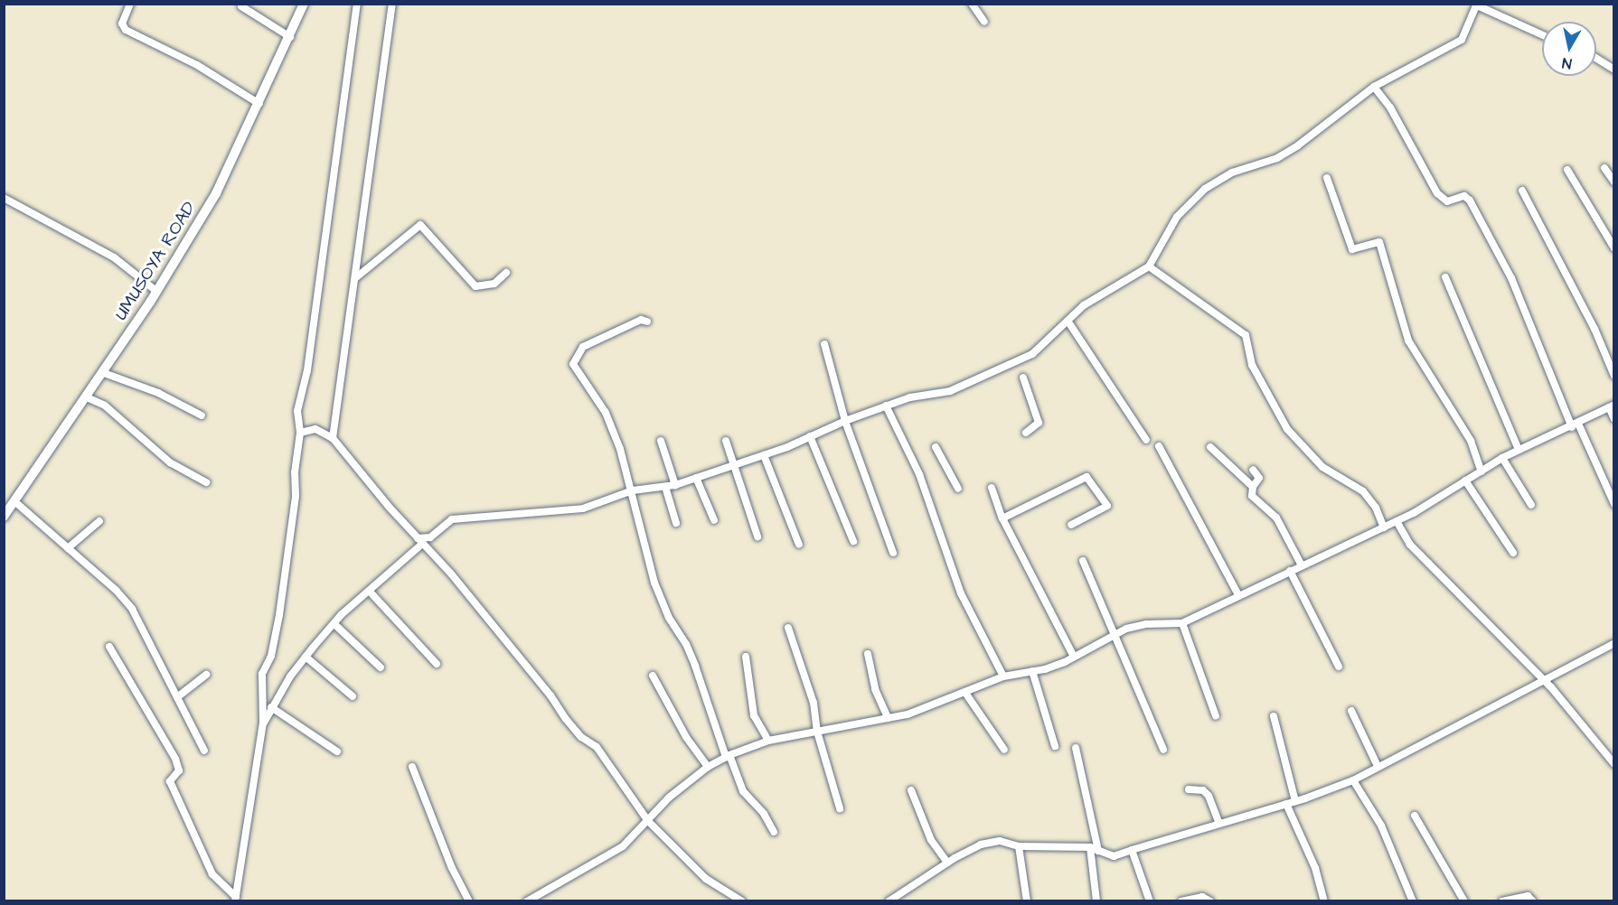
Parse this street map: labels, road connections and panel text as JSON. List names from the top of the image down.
{
  "streets": {
    "main road": ["UMUSOYA ROAD"]
  },
  "north": "bottom"
}
